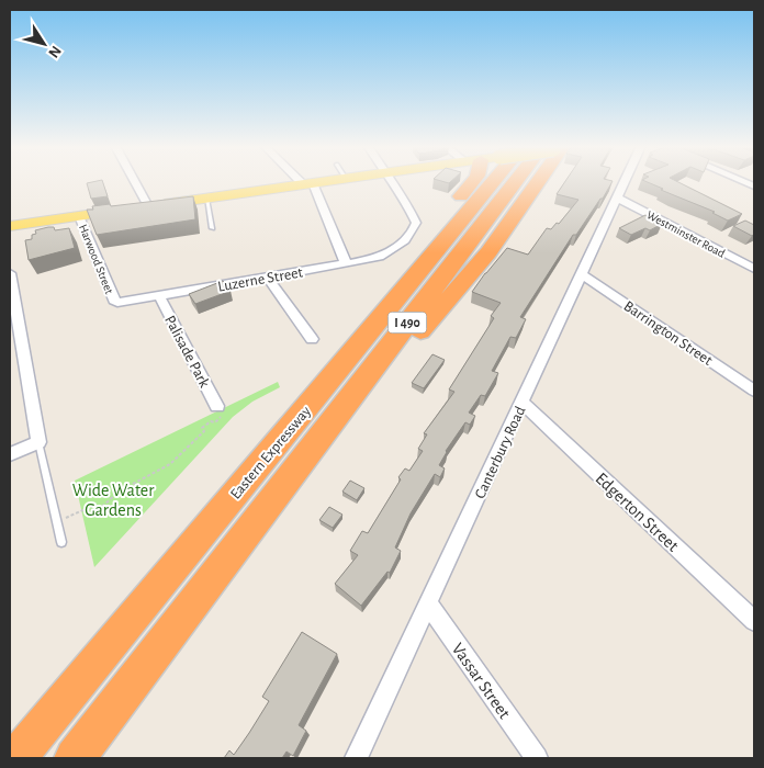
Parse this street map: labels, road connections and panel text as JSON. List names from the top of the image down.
{
  "streets": {
    "highway": ["I 490", "Eastern Expressway"],
    "street": [
      "Westminster Road",
      "Harwood Street",
      "Luzerne Street",
      "Barrington Street",
      "Palisade Park",
      "Canterbury Road",
      "Edgerton Street",
      "Vassar Street"
    ]
  },
  "crossings": [
    ["Westminster Road", "Canterbury Road"],
    ["Harwood Street", "Luzerne Street"],
    ["Luzerne Street", "Palisade Park"],
    ["Barrington Street", "Canterbury Road"],
    ["Canterbury Road", "Edgerton Street"],
    ["Canterbury Road", "Vassar Street"]
  ],
  "parks": ["Wide Water Gardens"],
  "north": "bottom right"
}
